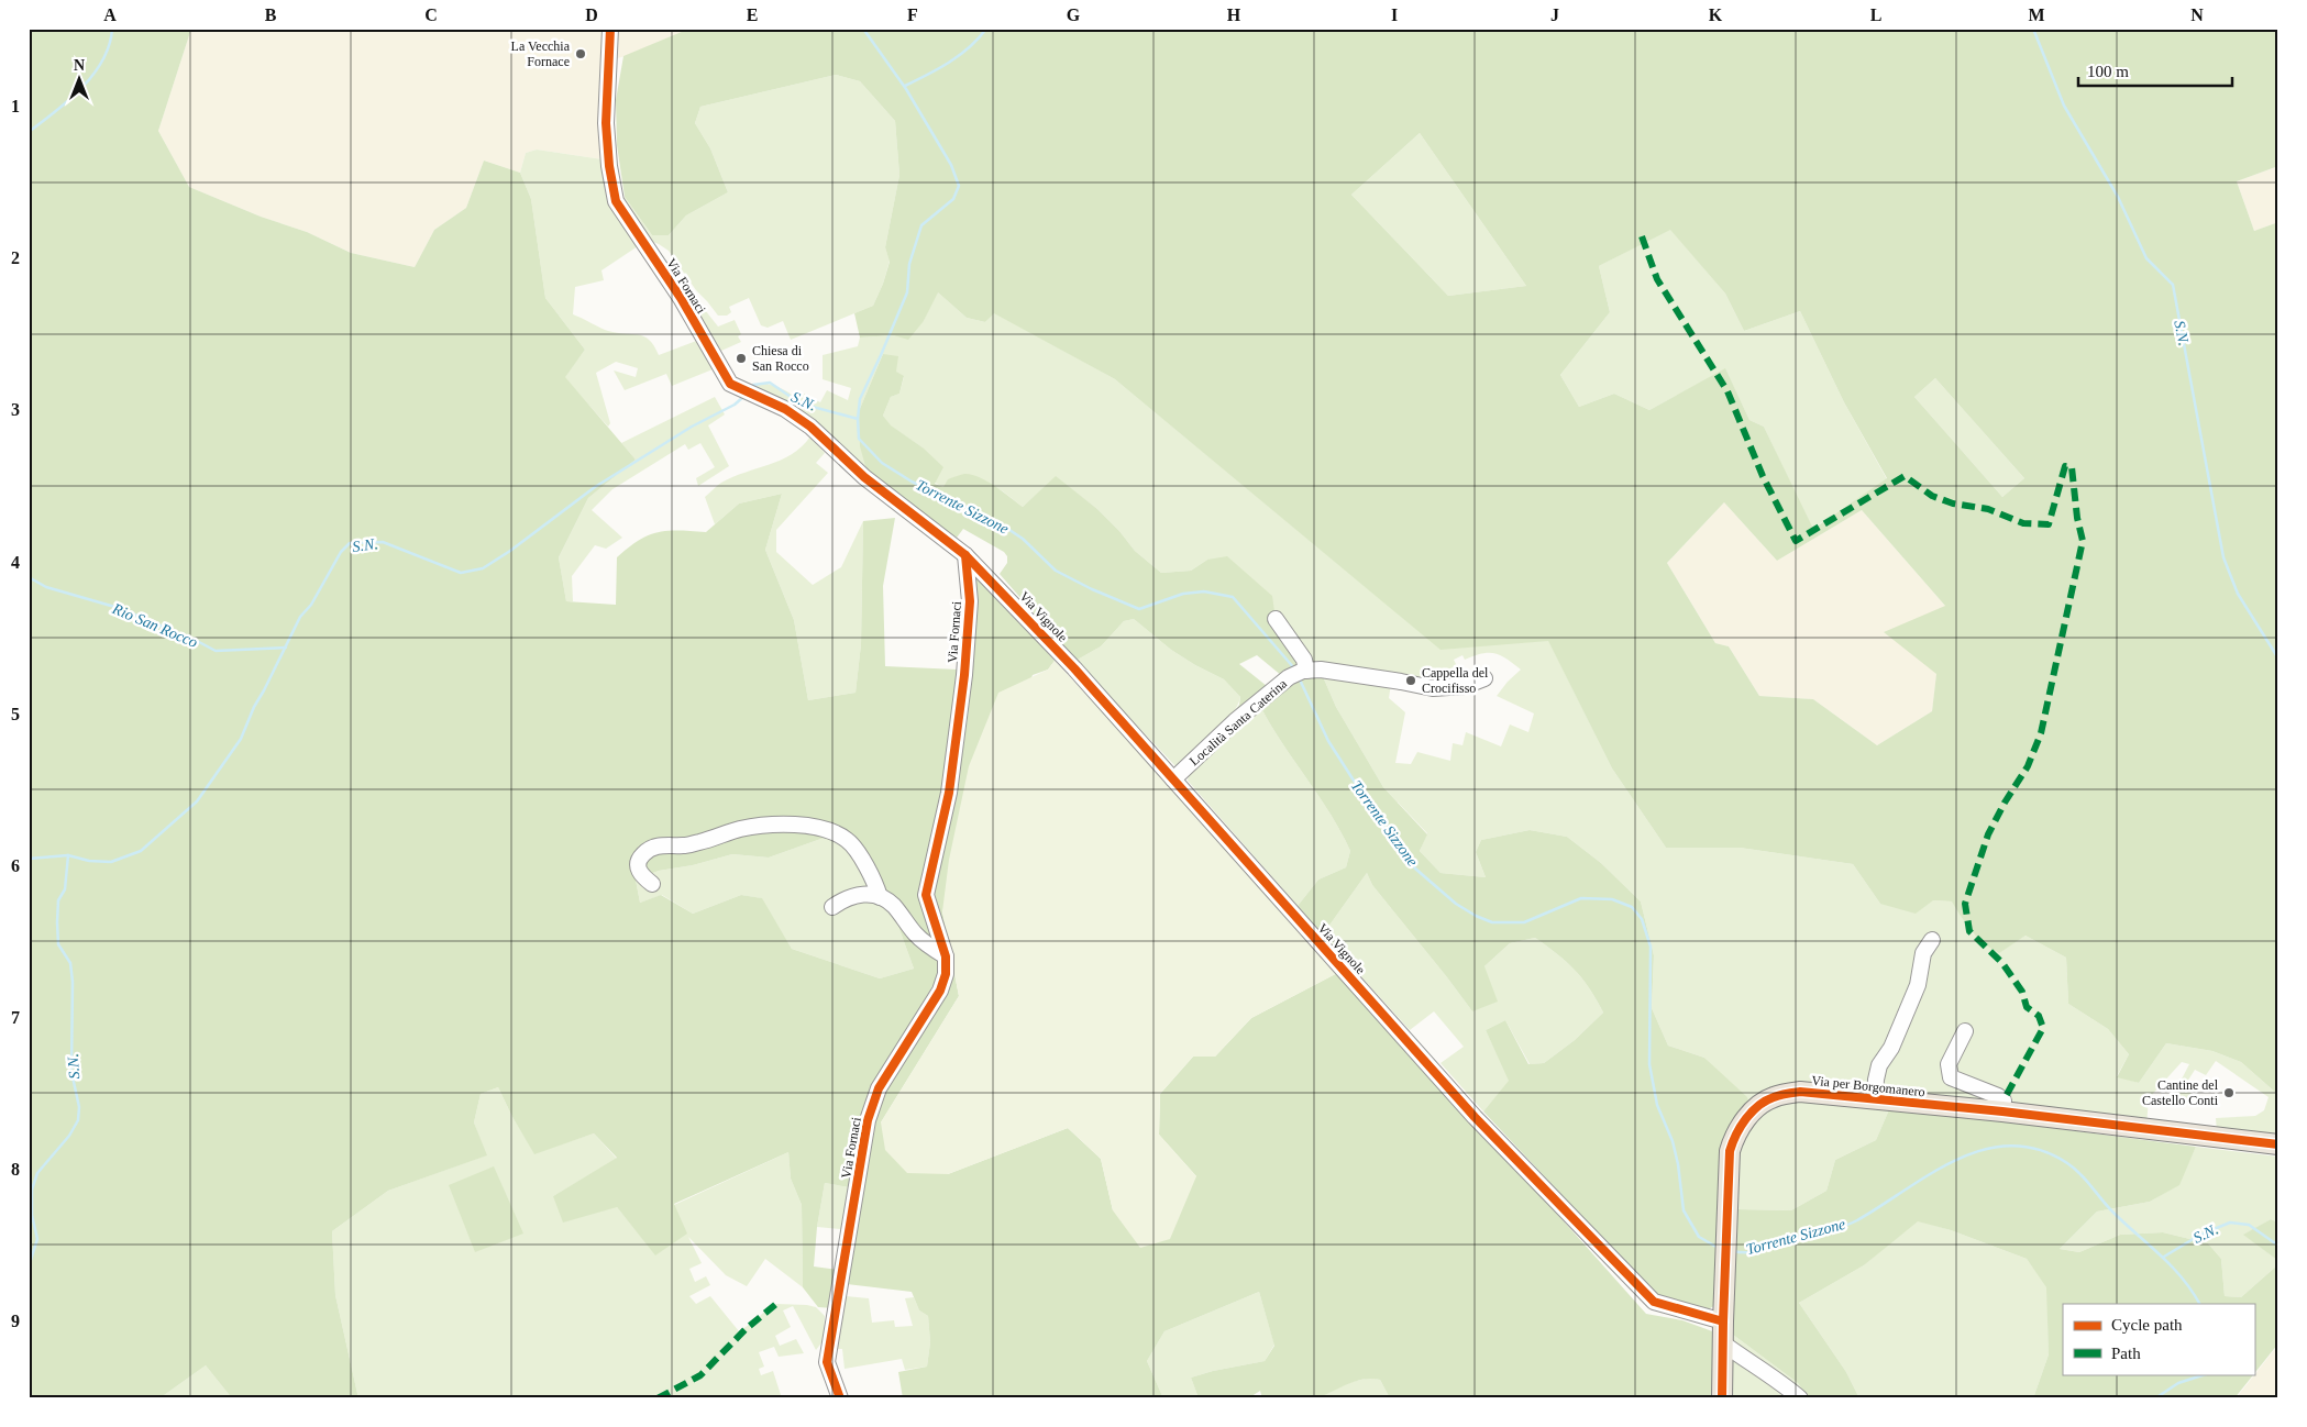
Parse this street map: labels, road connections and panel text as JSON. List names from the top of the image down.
{
  "streets": {
    "main road": ["Via per Borgomanero"],
    "street": ["Via Fornaci", "Via Vignole", "Località Santa Caterina"]
  },
  "crossings": [
    ["Via Fornaci", "Via Vignole"],
    ["Via Vignole", "Località Santa Caterina"],
    ["Via Vignole", "Via per Borgomanero"]
  ],
  "water": ["S.N.", "Torrente Sizzone", "Rio San Rocco"],
  "places": [
    "La Vecchia Fornace",
    "Chiesa di San Rocco",
    "Cappella del Crocifisso",
    "Cantine del Castello Conti"
  ],
  "legend": ["Cycle path", "Path"],
  "scale_bar": "100 m",
  "north": "top",
  "grid": {
    "columns": [
      "A",
      "B",
      "C",
      "D",
      "E",
      "F",
      "G",
      "H",
      "I",
      "J",
      "K",
      "L",
      "M",
      "N"
    ],
    "rows": [
      "1",
      "2",
      "3",
      "4",
      "5",
      "6",
      "7",
      "8",
      "9"
    ]
  }
}
